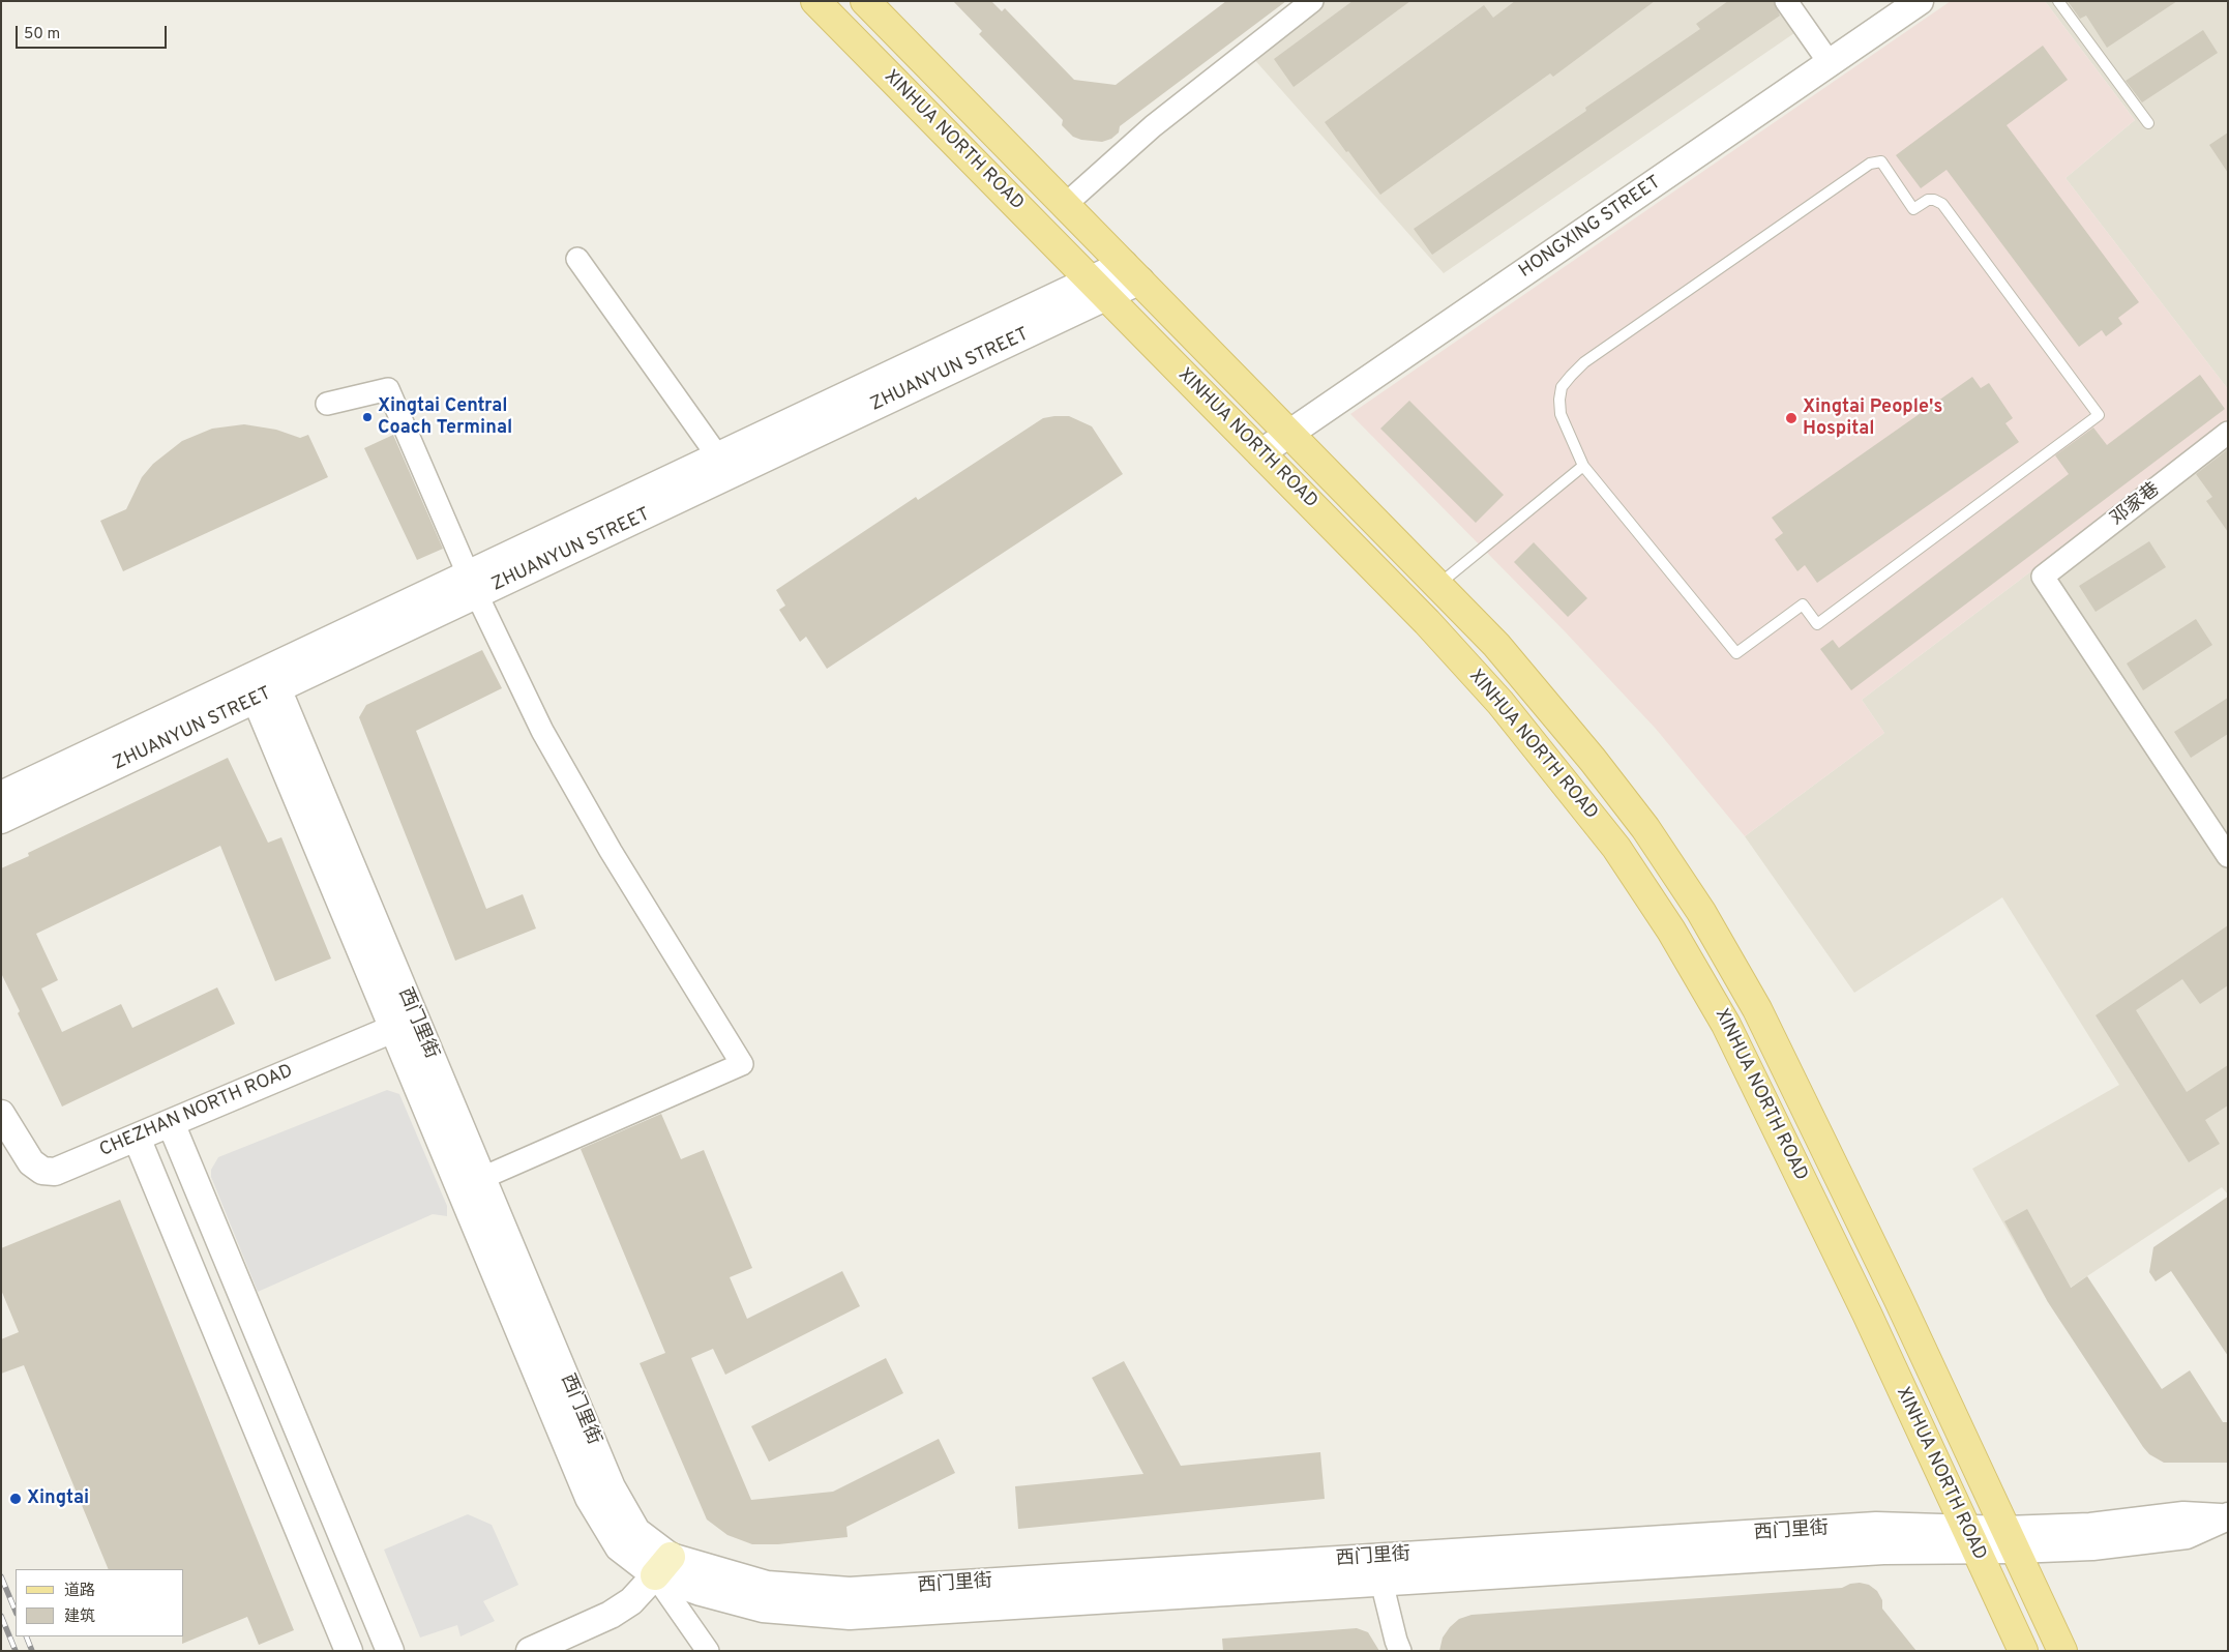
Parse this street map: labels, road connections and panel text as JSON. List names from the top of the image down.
{
  "streets": {
    "main road": ["XINHUA NORTH ROAD"],
    "street": [
      "HONGXING STREET",
      "ZHUANYUN STREET",
      "邓家巷",
      "西门里街",
      "CHEZHAN NORTH ROAD"
    ]
  },
  "crossings": [
    ["XINHUA NORTH ROAD", "HONGXING STREET"],
    ["XINHUA NORTH ROAD", "ZHUANYUN STREET"],
    ["XINHUA NORTH ROAD", "西门里街"],
    ["西门里街", "CHEZHAN NORTH ROAD"]
  ],
  "places": ["Xingtai Central Coach Terminal", "Xingtai People's Hospital", "Xingtai"],
  "legend": ["道路", "建筑"],
  "scale_bar": "50 m"
}
